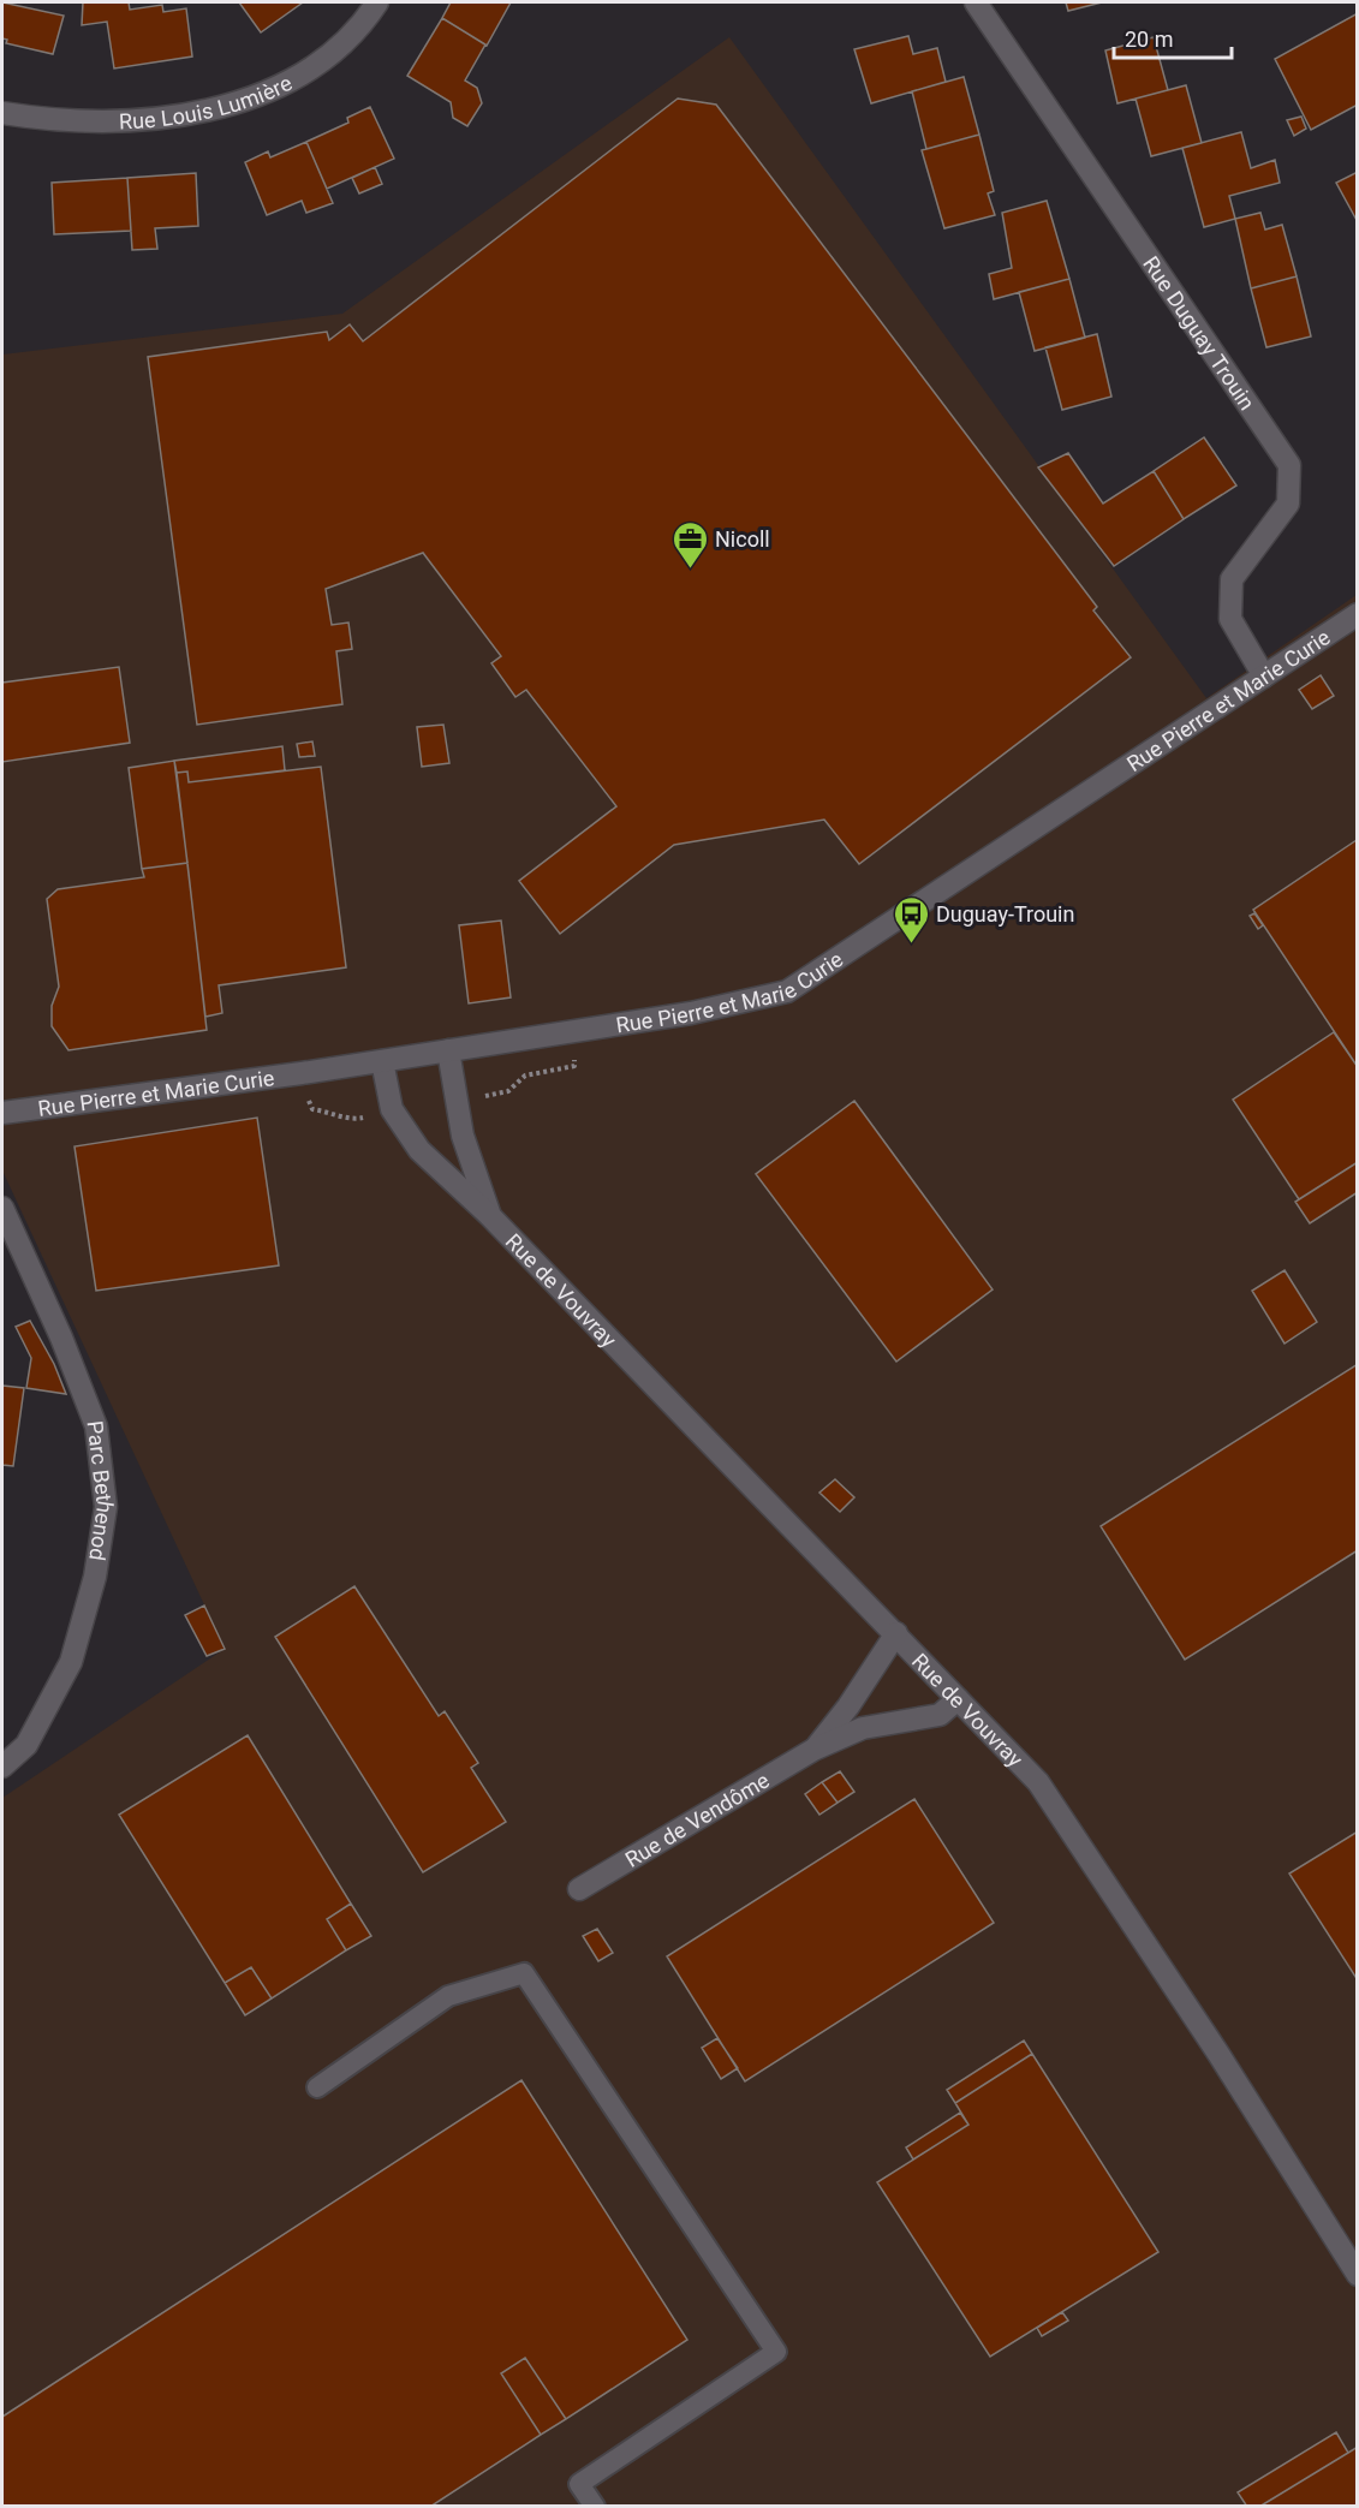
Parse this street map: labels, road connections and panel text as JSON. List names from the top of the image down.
{
  "streets": {
    "street": [
      "Rue Louis Lumière",
      "Rue Duguay Trouin",
      "Rue Pierre et Marie Curie",
      "Rue de Vouvray",
      "Parc Bethenod",
      "Rue de Vendôme"
    ]
  },
  "crossings": [
    ["Rue Duguay Trouin", "Rue Pierre et Marie Curie"],
    ["Rue Pierre et Marie Curie", "Rue de Vouvray"],
    ["Rue de Vouvray", "Rue de Vendôme"]
  ],
  "places": {
    "office": ["Nicoll"],
    "bus stop": ["Duguay-Trouin"]
  },
  "scale_bar": "20 m"
}
